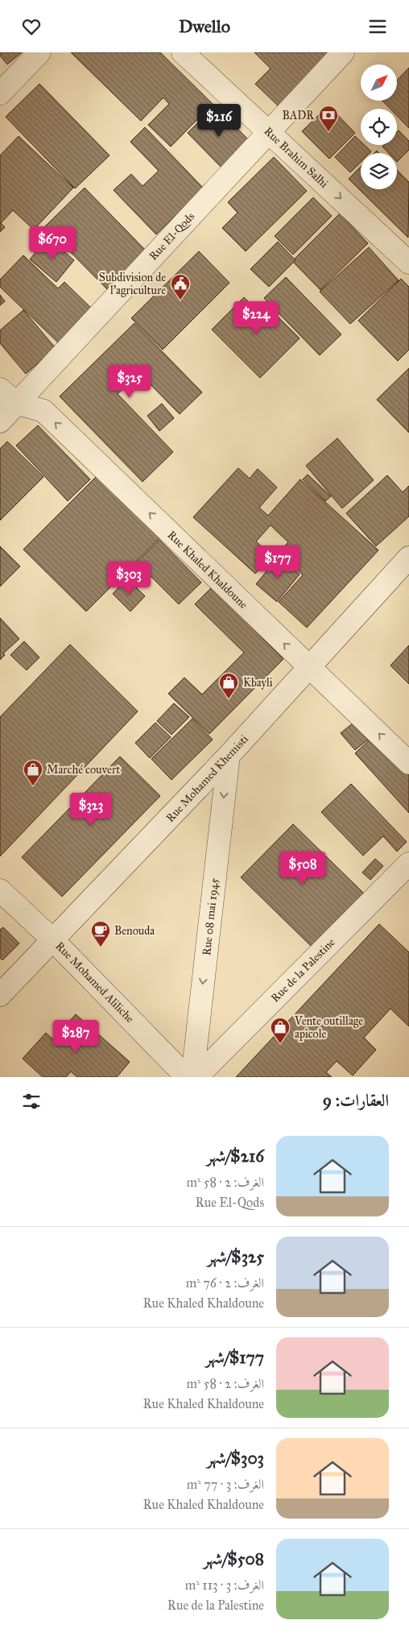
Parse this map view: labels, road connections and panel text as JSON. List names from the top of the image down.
{
  "streets": {
    "street": [
      "Rue Brahim Salhi",
      "Rue El-Qods",
      "Rue Khaled Khaldoune",
      "Rue Mohamed Khemisti",
      "Rue 08 mai 1945",
      "Rue de la Palestine",
      "Rue Mohamed Aliliche"
    ]
  },
  "crossings": [
    ["Rue Brahim Salhi", "Rue El-Qods"],
    ["Rue El-Qods", "Rue Khaled Khaldoune"],
    ["Rue Khaled Khaldoune", "Rue Mohamed Khemisti"],
    ["Rue Mohamed Khemisti", "Rue 08 mai 1945"],
    ["Rue Mohamed Khemisti", "Rue Mohamed Aliliche"]
  ],
  "one_way": ["Rue Brahim Salhi", "Rue Khaled Khaldoune", "Rue 08 mai 1945"],
  "places": {
    "bank": ["BADR"],
    "public building": ["Subdivision de l'agriculture"],
    "shop": ["Kbayli", "Marché couvert", "Vente outillage apicole"],
    "cafe": ["Benouda"]
  },
  "north": "top right",
  "page": {
    "header": "Dwello",
    "price": [
      "$216",
      "$670",
      "$224",
      "$325",
      "$177",
      "$303",
      "$323",
      "$508",
      "$287"
    ],
    "heading": "العقارات: 9",
    "list": [
      {
        "name": "$216/شهر",
        "note": "الغرف: 2 · 58 m² · Rue El-Qods"
      },
      {
        "name": "$325/شهر",
        "note": "الغرف: 2 · 76 m² · Rue Khaled Khaldoune"
      },
      {
        "name": "$177/شهر",
        "note": "الغرف: 2 · 58 m² · Rue Khaled Khaldoune"
      },
      {
        "name": "$303/شهر",
        "note": "الغرف: 3 · 77 m² · Rue Khaled Khaldoune"
      },
      {
        "name": "$508/شهر",
        "note": "الغرف: 3 · 113 m² · Rue de la Palestine"
      }
    ]
  }
}
